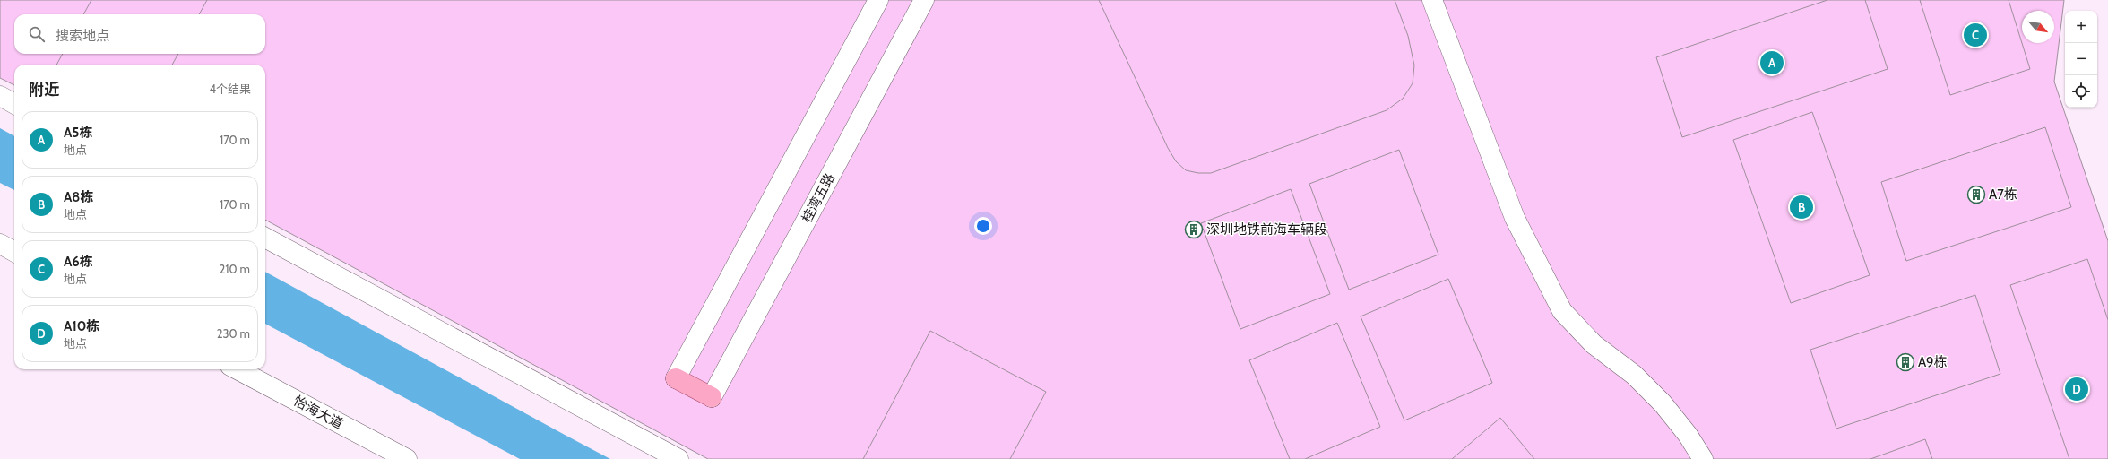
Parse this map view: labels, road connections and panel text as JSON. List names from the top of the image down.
{
  "streets": {
    "street": ["桂湾五路", "怡海大道"]
  },
  "places": {
    "building": ["A7栋", "深圳地铁前海车辆段", "A9栋"]
  },
  "north": "bottom right",
  "page": {
    "map_buttons": ["+", "−"],
    "search": "搜索地点",
    "pins": [
      "C",
      "A",
      "B",
      "D"
    ],
    "heading": ["附近", "4个结果"],
    "list": [
      {
        "mark": "A",
        "name": "A5栋",
        "note": "地点",
        "value": "170 m"
      },
      {
        "mark": "B",
        "name": "A8栋",
        "note": "地点",
        "value": "170 m"
      },
      {
        "mark": "C",
        "name": "A6栋",
        "note": "地点",
        "value": "210 m"
      },
      {
        "mark": "D",
        "name": "A10栋",
        "note": "地点",
        "value": "230 m"
      }
    ]
  }
}
